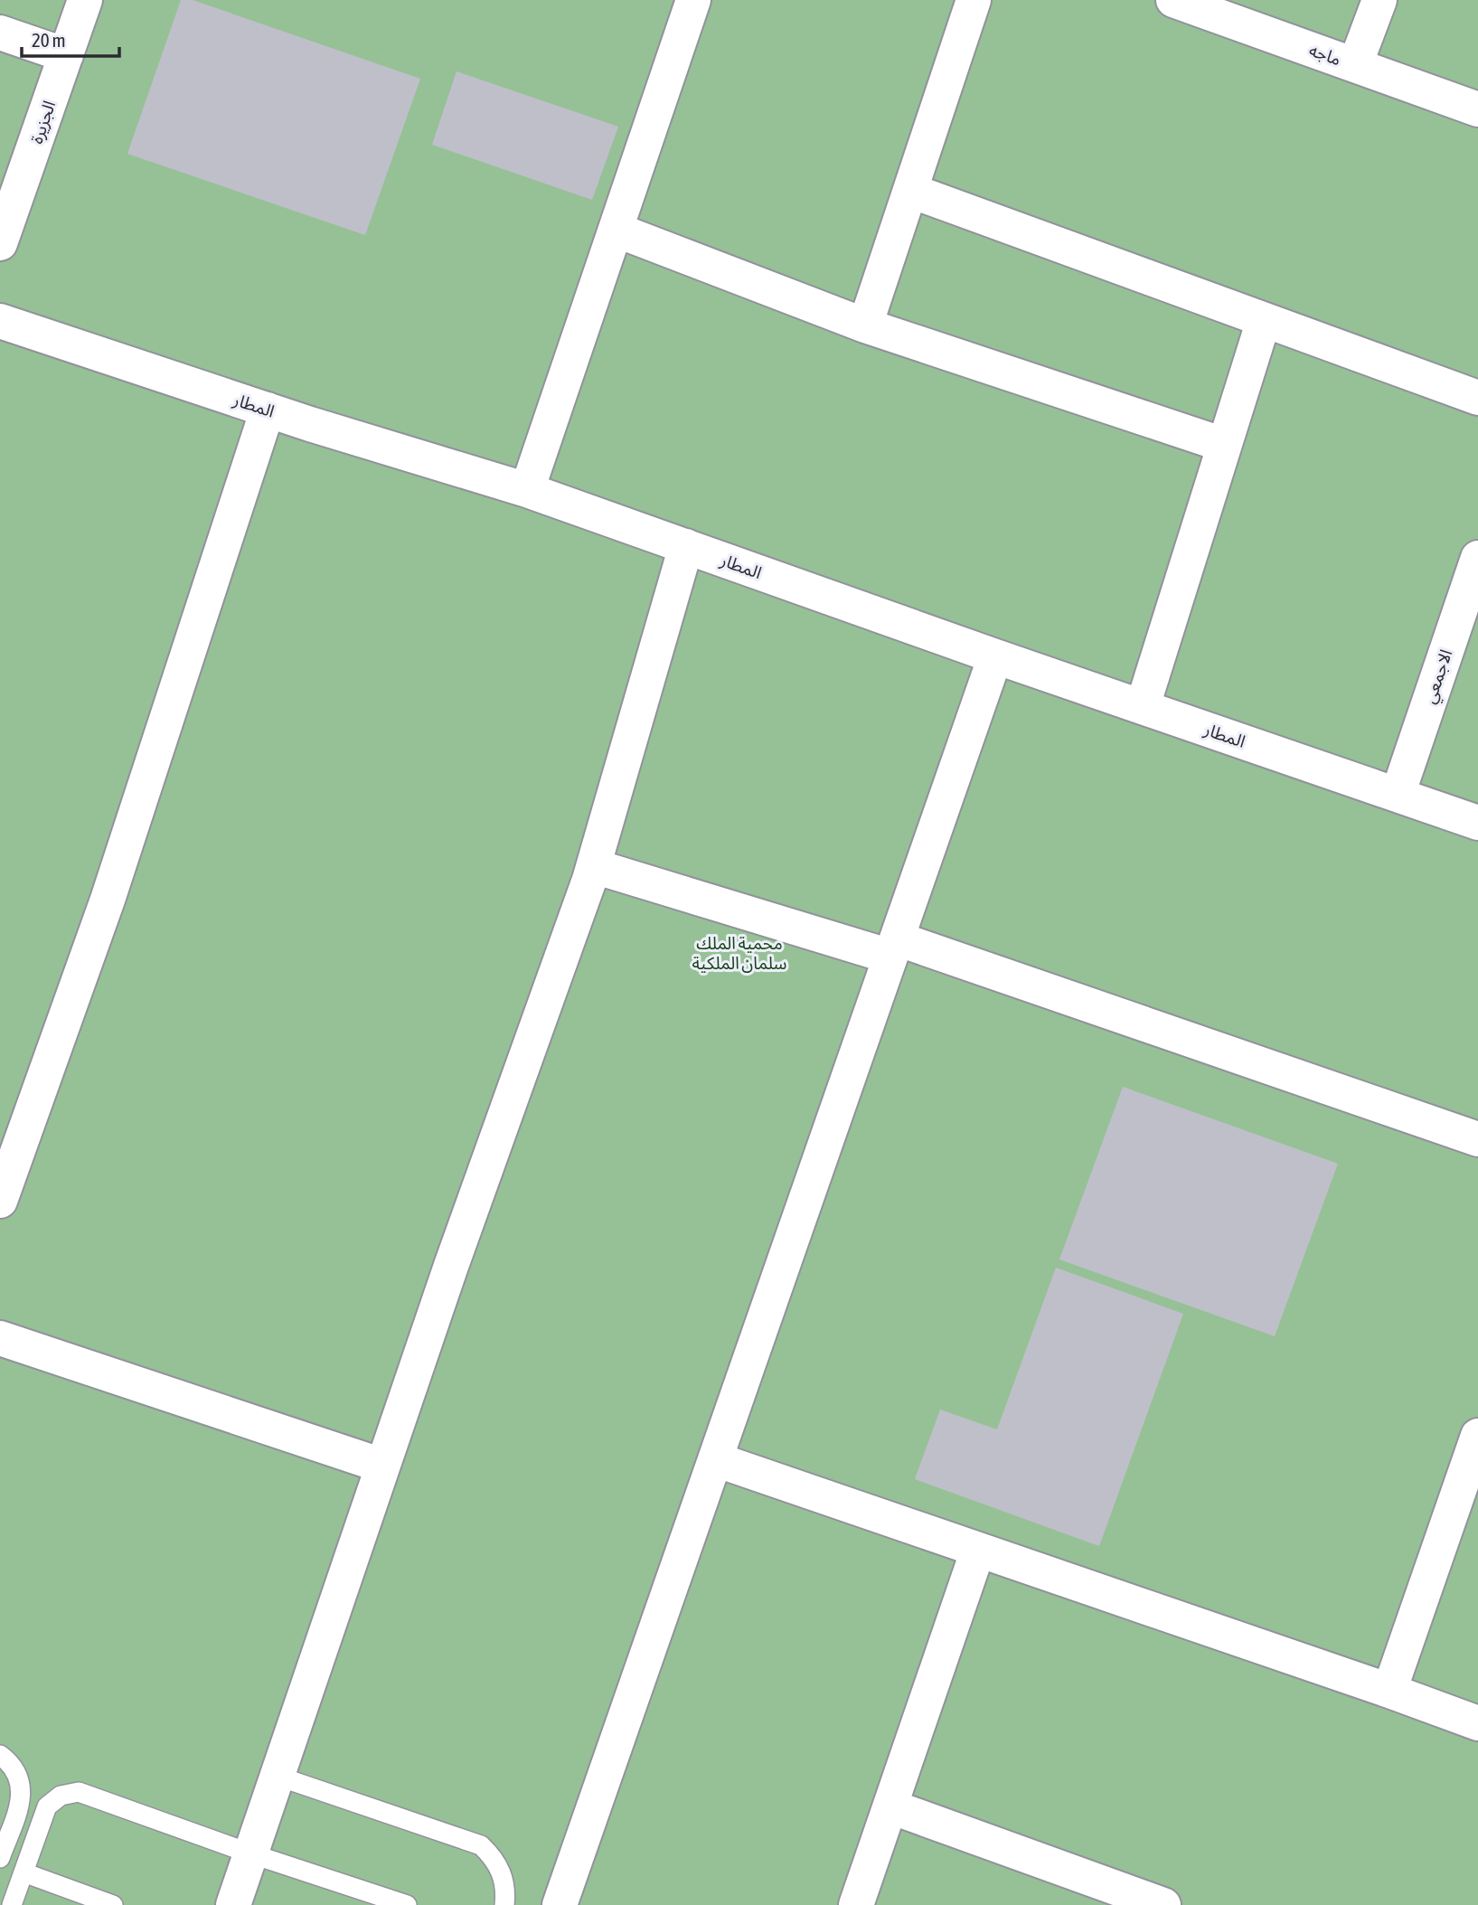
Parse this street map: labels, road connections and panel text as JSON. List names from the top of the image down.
{
  "streets": {
    "street": [
      "ماجه",
      "الجزيرة",
      "المطار",
      "الاجمعي"
    ]
  },
  "crossings": [
    ["المطار", "الاجمعي"]
  ],
  "parks": ["محمية الملك سلمان الملكية"],
  "scale_bar": "20 m"
}
